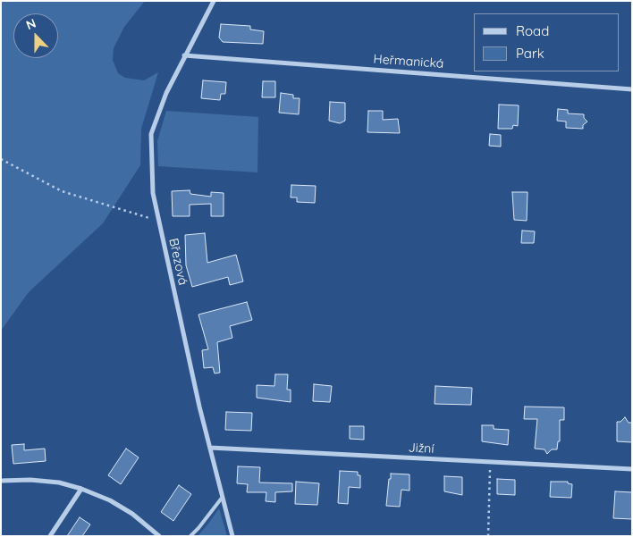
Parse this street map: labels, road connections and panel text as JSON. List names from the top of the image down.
{
  "streets": {
    "street": ["Heřmanická", "Březová", "Jižní"]
  },
  "crossings": [
    ["Heřmanická", "Březová"],
    ["Březová", "Jižní"]
  ],
  "legend": ["Road", "Park"],
  "north": "top"
}
